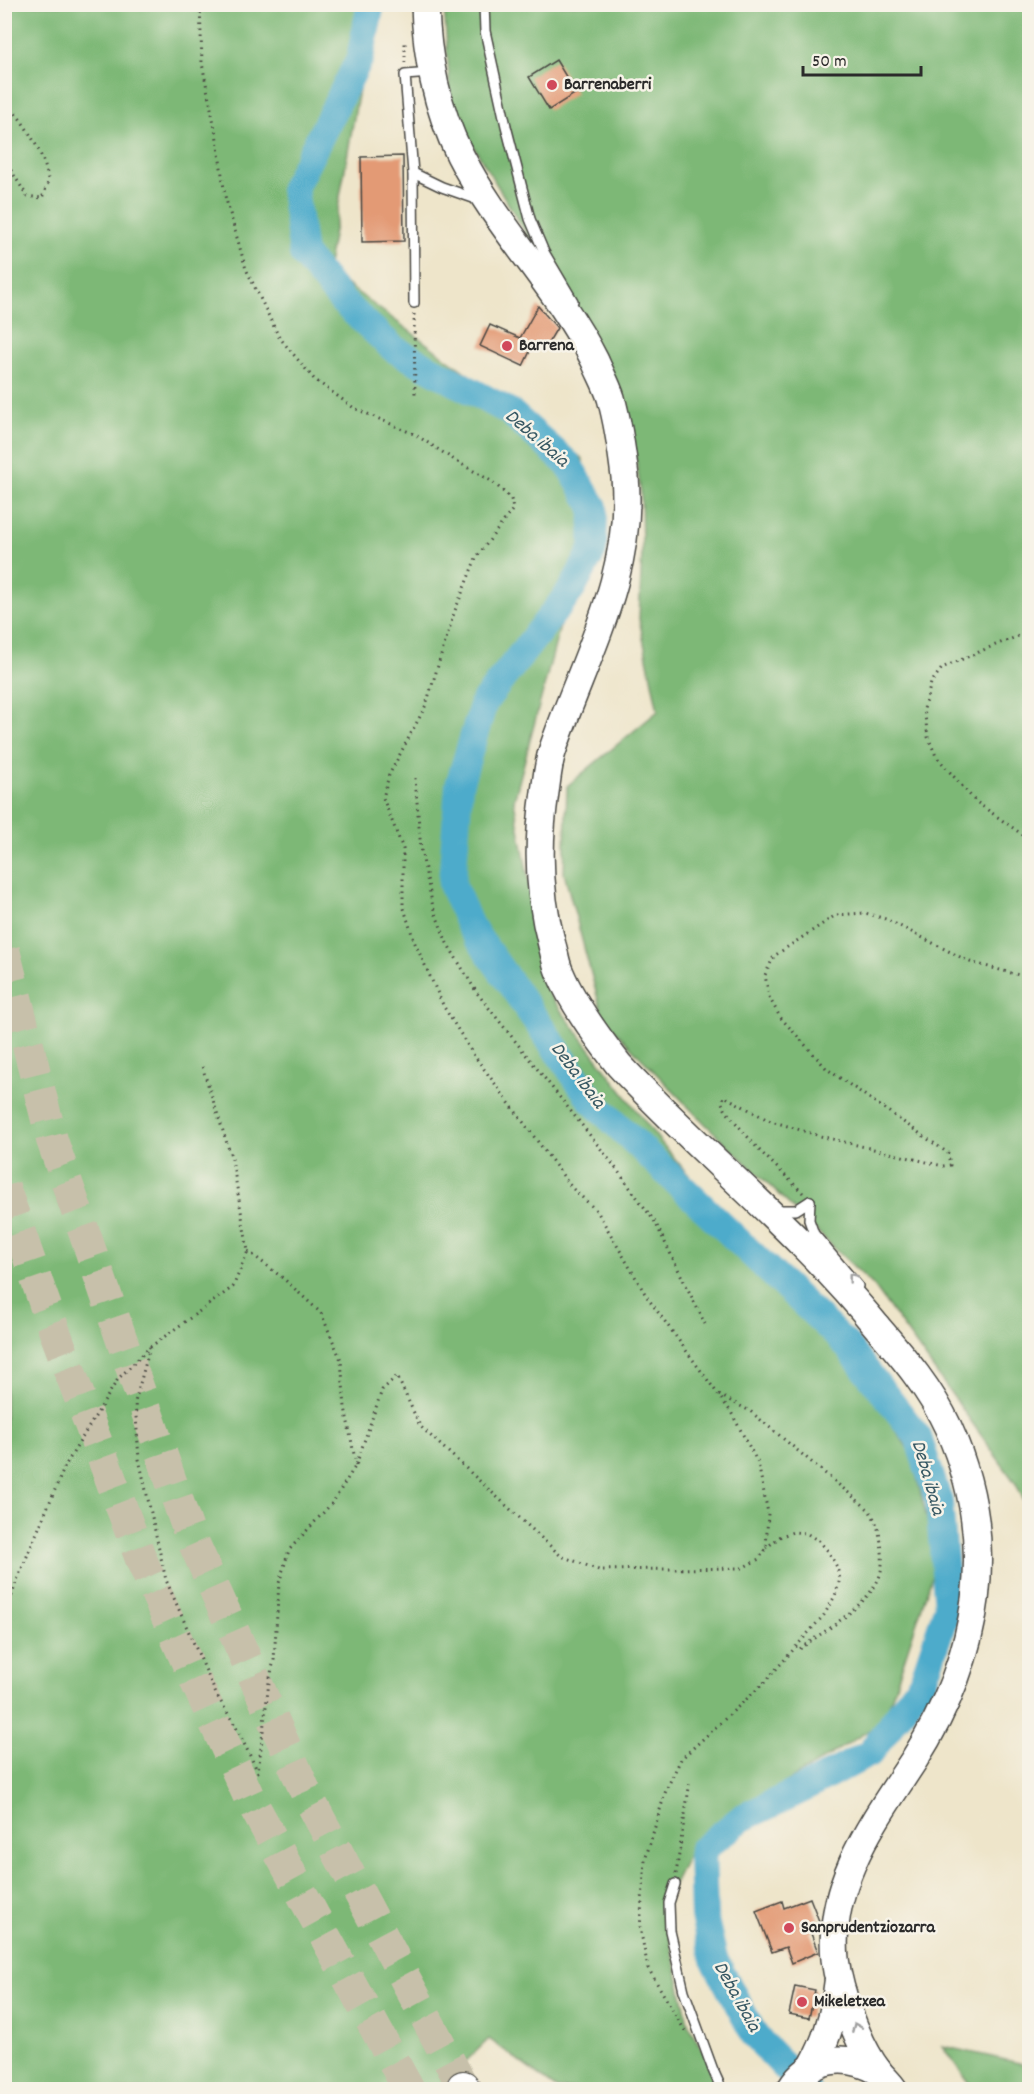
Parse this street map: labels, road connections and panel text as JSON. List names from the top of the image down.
{
  "water": ["Deba ibaia"],
  "places": [
    "Barrenaberri",
    "Barrena",
    "Sanprudentziozarra",
    "Mikeletxea"
  ],
  "scale_bar": "50 m"
}
